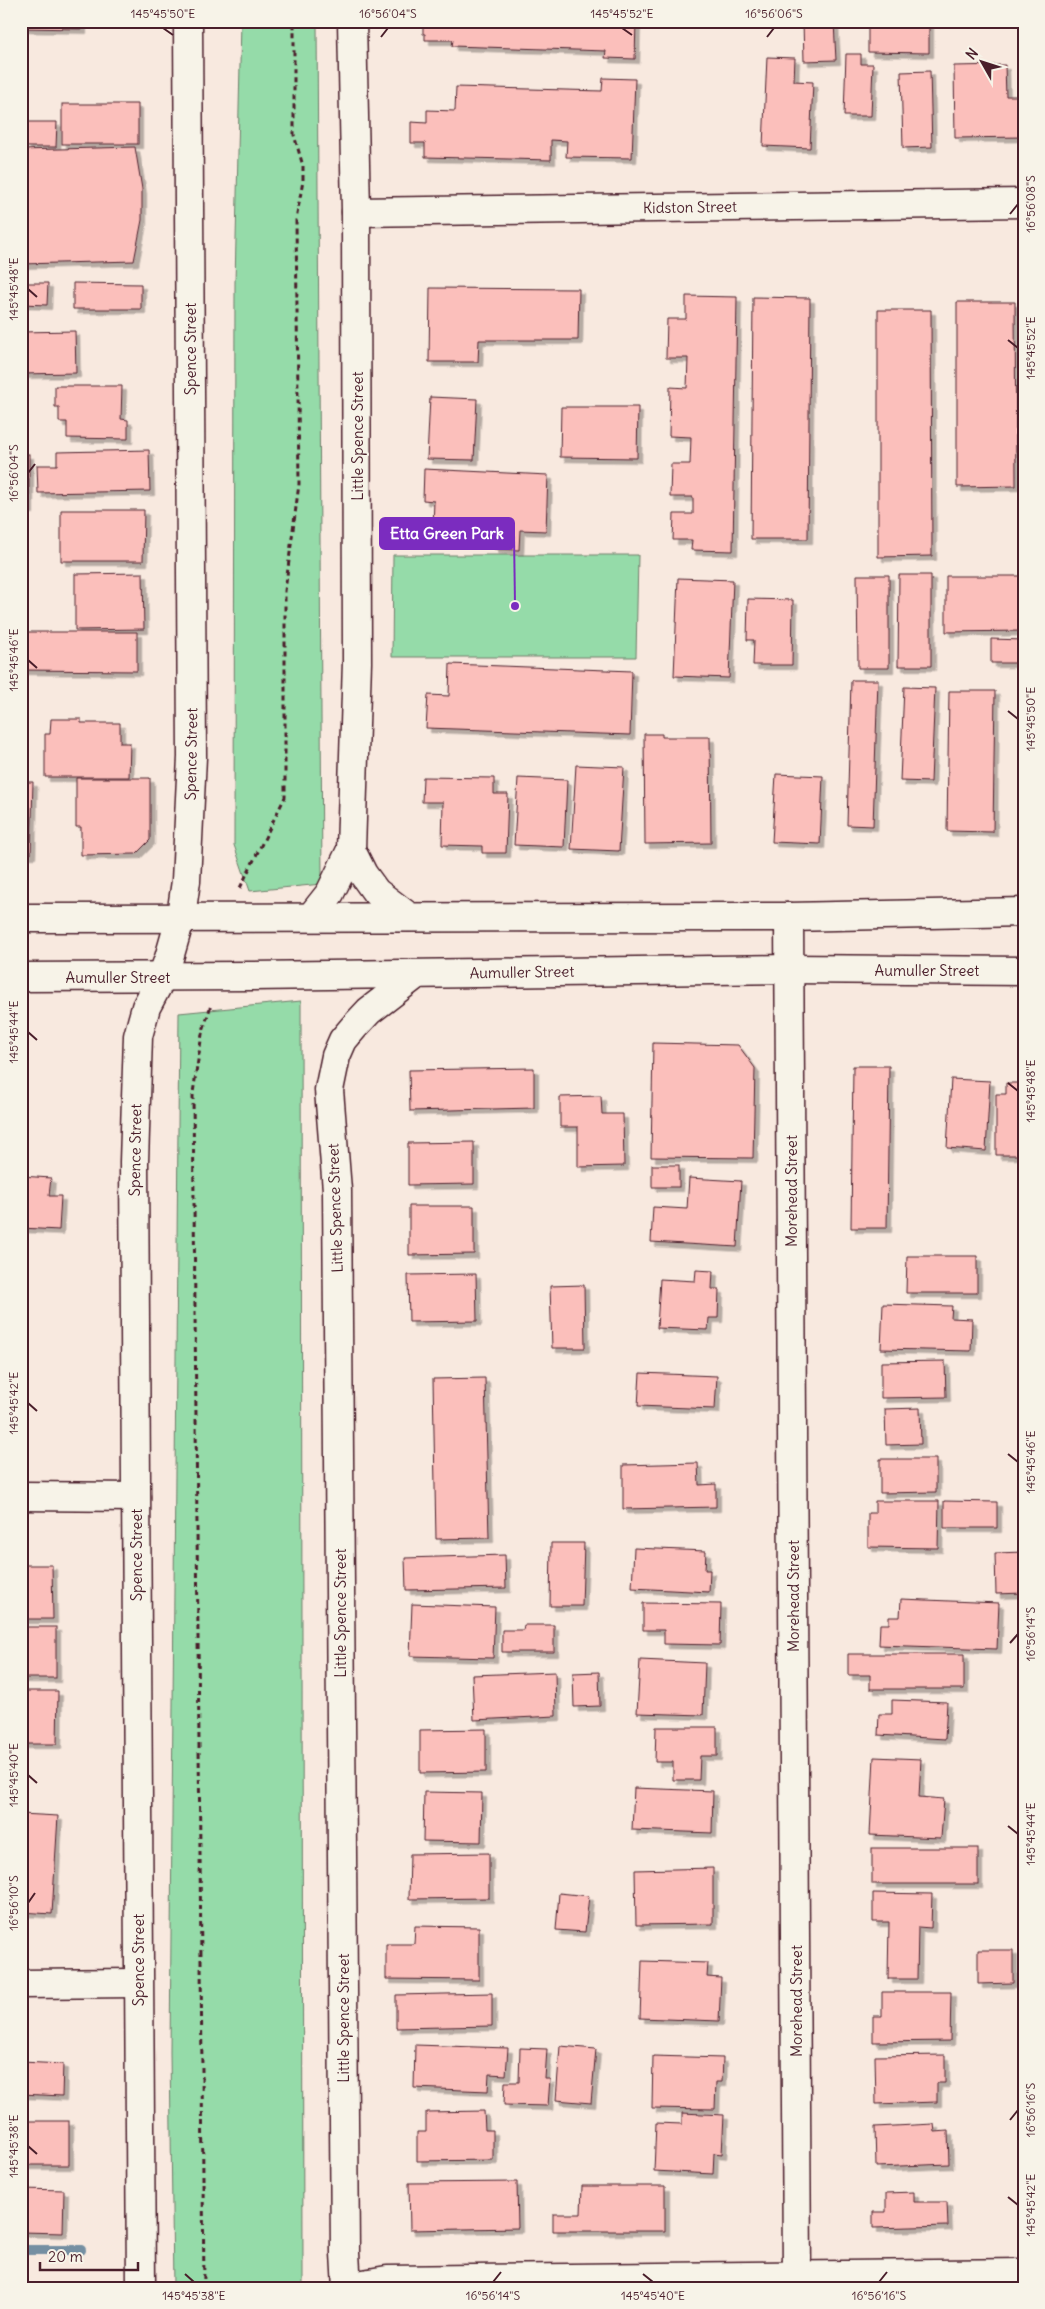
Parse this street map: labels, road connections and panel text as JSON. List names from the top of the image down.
{
  "streets": {
    "street": [
      "Kidston Street",
      "Spence Street",
      "Little Spence Street",
      "Aumuller Street",
      "Morehead Street"
    ]
  },
  "crossings": [
    ["Kidston Street", "Little Spence Street"],
    ["Spence Street", "Aumuller Street"],
    ["Little Spence Street", "Aumuller Street"],
    ["Aumuller Street", "Morehead Street"]
  ],
  "places": ["Etta Green Park"],
  "scale_bar": "20 m",
  "north": "top left",
  "coordinates": [
    "145°45'50\"E",
    "16°56'04\"S",
    "145°45'52\"E",
    "16°56'06\"S",
    "16°56'08\"S",
    "145°45'48\"E",
    "145°45'46\"E",
    "145°45'44\"E",
    "145°45'42\"E",
    "16°56'14\"S",
    "145°45'40\"E",
    "16°56'10\"S",
    "16°56'16\"S",
    "145°45'38\"E"
  ]
}
